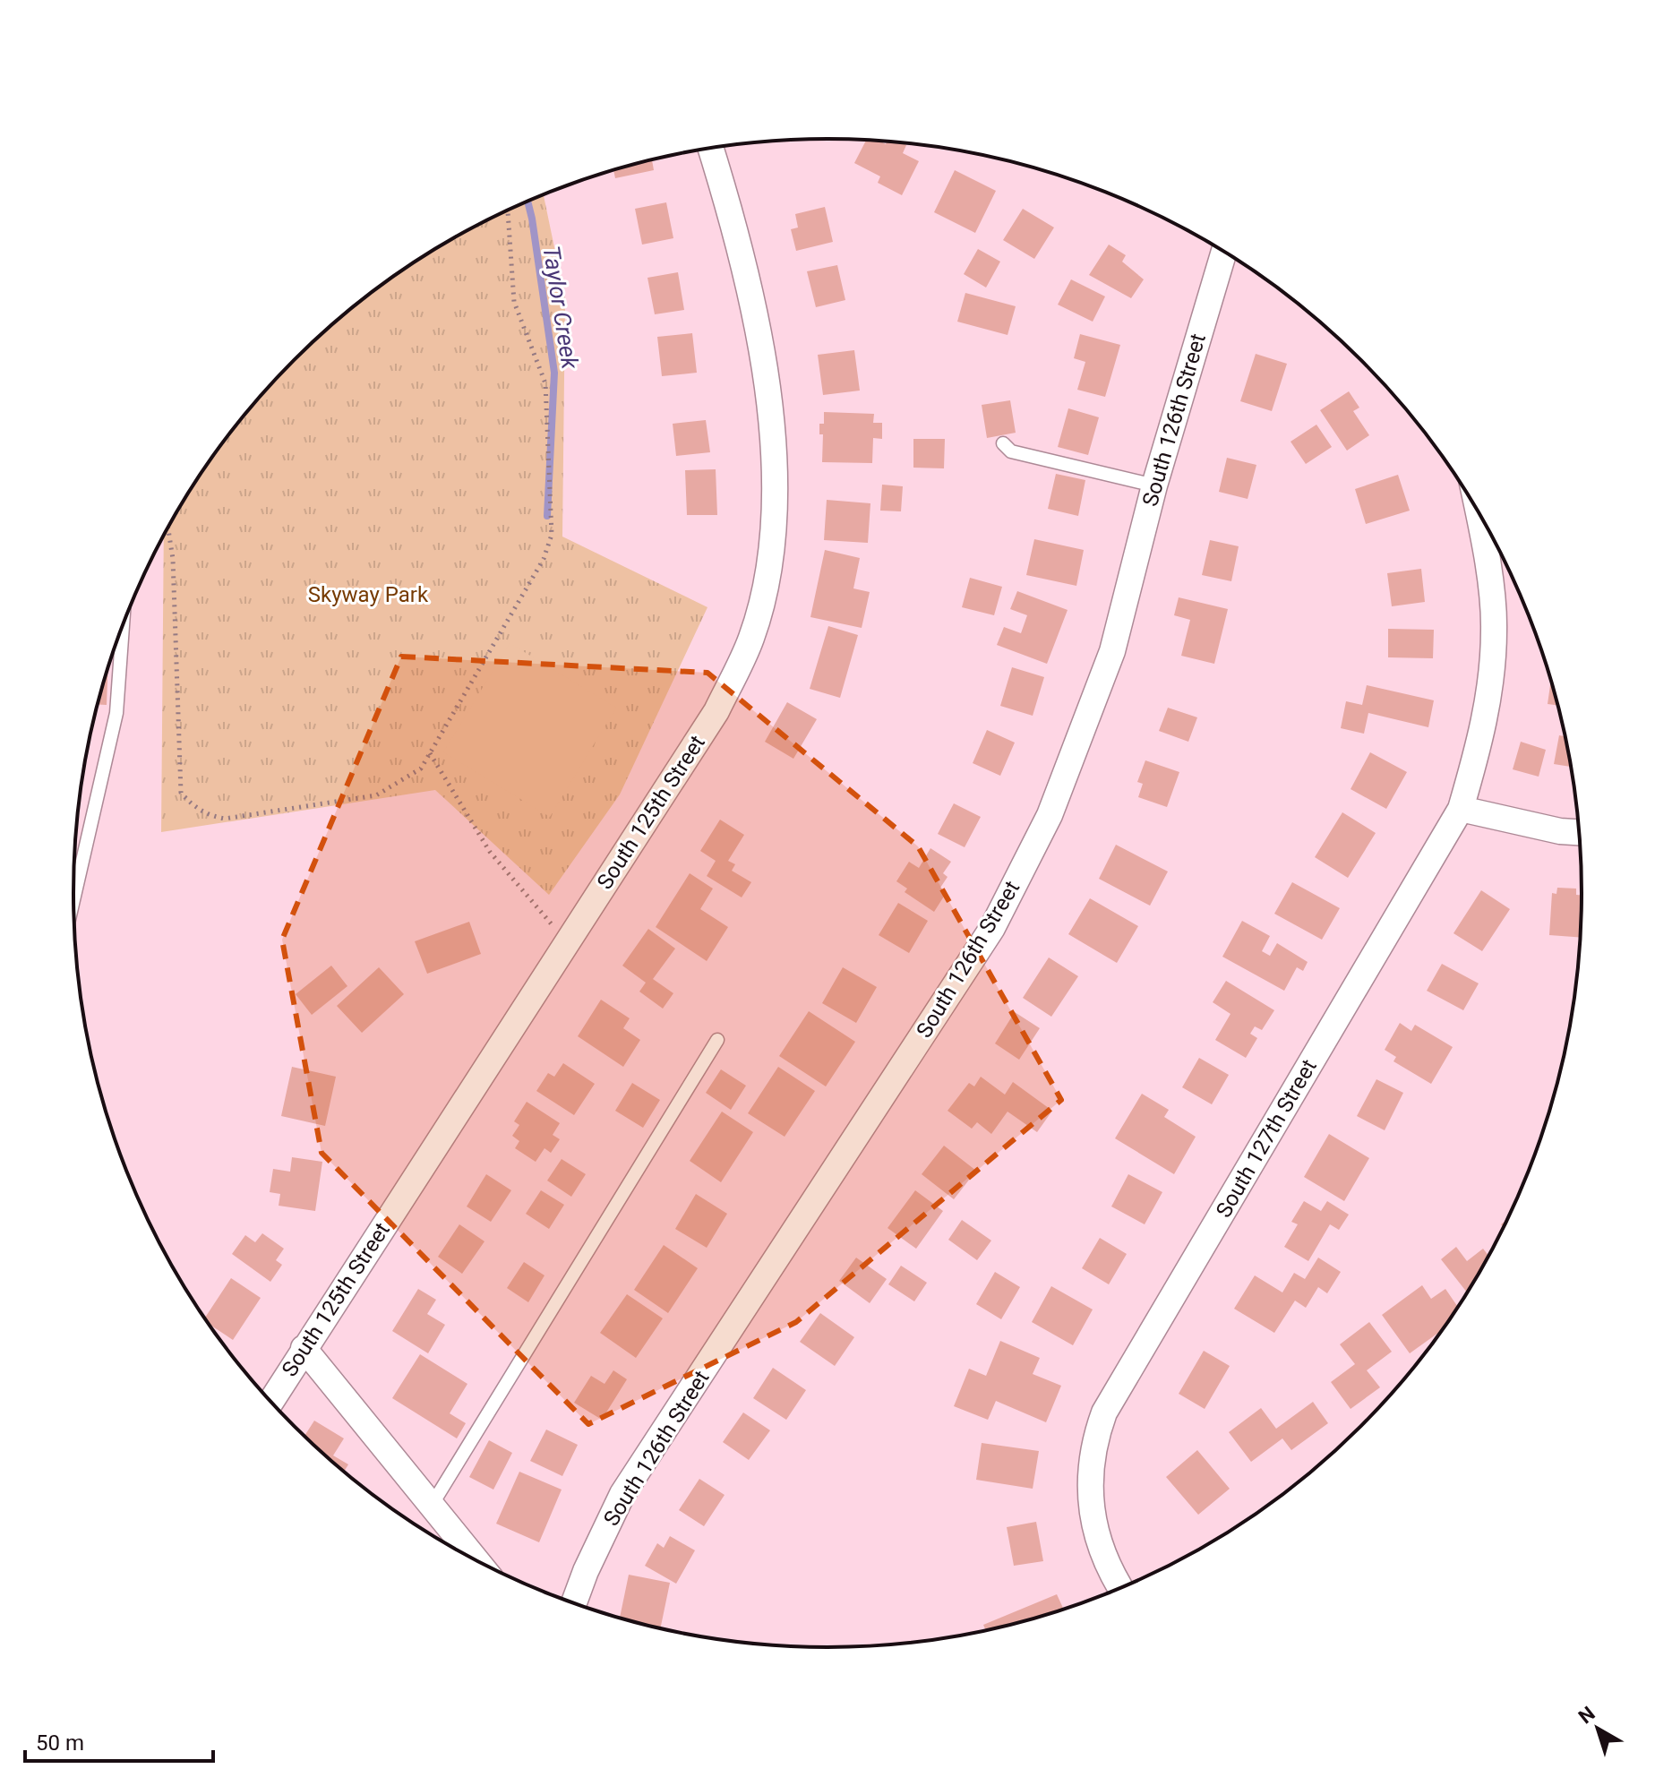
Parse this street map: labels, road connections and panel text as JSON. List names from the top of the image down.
{
  "streets": {
    "street": ["South 126th Street", "South 125th Street", "South 127th Street"]
  },
  "water": ["Taylor Creek"],
  "parks": ["Skyway Park"],
  "scale_bar": "50 m",
  "north": "top left"
}
